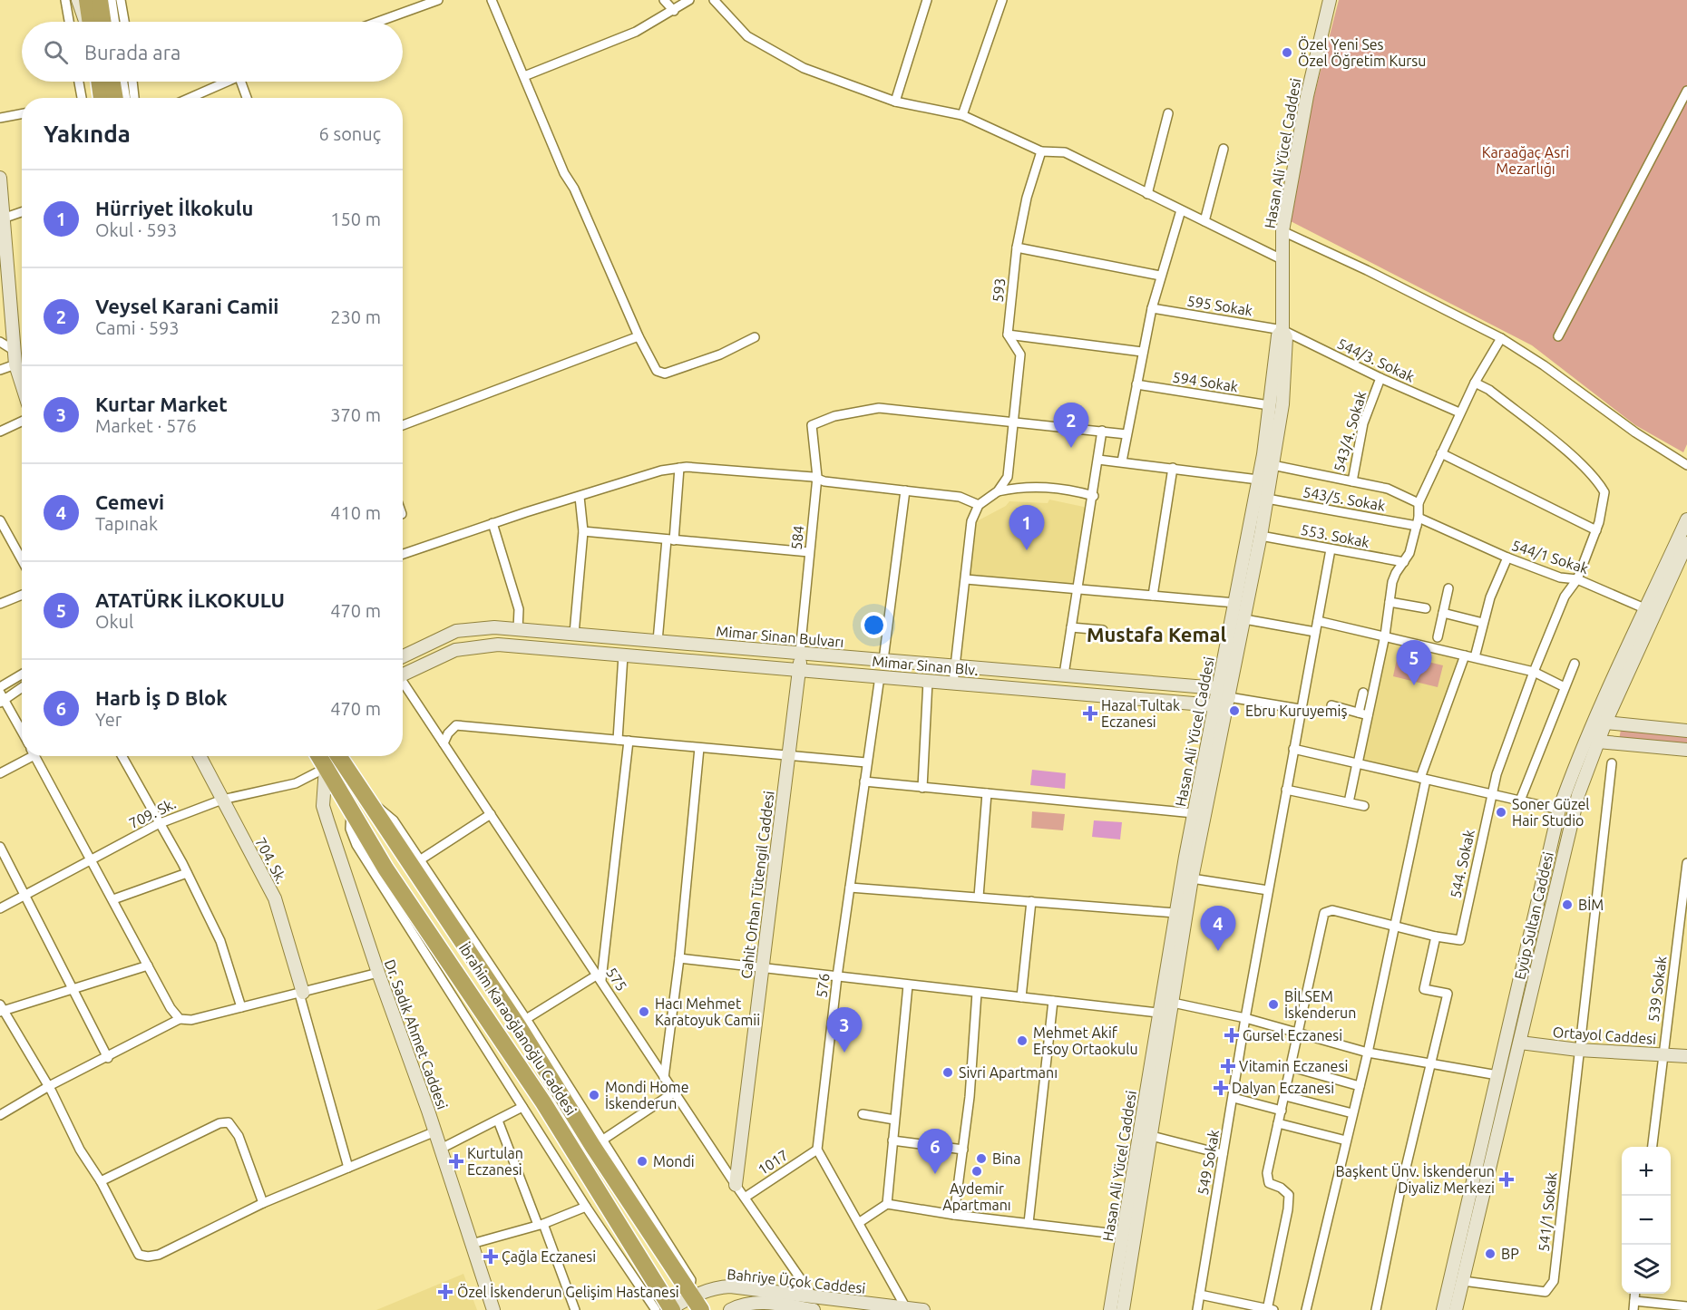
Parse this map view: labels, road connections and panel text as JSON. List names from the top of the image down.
{
  "streets": {
    "highway": ["İbrahim Karaoğlanoğlu Caddesi"],
    "street": [
      "Hasan Ali Yücel Caddesi",
      "593",
      "595 Sokak",
      "544/3. Sokak",
      "594 Sokak",
      "543/4. Sokak",
      "543/5. Sokak",
      "553. Sokak",
      "584",
      "544/1 Sokak",
      "Mimar Sinan Bulvarı",
      "Mimar Sinan Blv.",
      "709. Sk.",
      "704. Sk.",
      "544. Sokak",
      "Cahit Orhan Tütengil Caddesi",
      "Eyüp Sultan Caddesi",
      "575",
      "576",
      "539 Sokak",
      "Dr. Sadık Ahmet Caddesi",
      "Ortayol Caddesi",
      "1017",
      "549 Sokak",
      "541/1 Sokak",
      "Bahriye Üçok Caddesi"
    ]
  },
  "crossings": [
    ["Hasan Ali Yücel Caddesi", "595 Sokak"],
    ["Hasan Ali Yücel Caddesi", "544/3. Sokak"],
    ["Hasan Ali Yücel Caddesi", "594 Sokak"],
    ["Hasan Ali Yücel Caddesi", "Mimar Sinan Bulvarı"],
    ["Hasan Ali Yücel Caddesi", "Mimar Sinan Blv."],
    ["595 Sokak", "544/3. Sokak"],
    ["544/3. Sokak", "543/4. Sokak"],
    ["543/5. Sokak", "544/1 Sokak"],
    ["553. Sokak", "549 Sokak"],
    ["584", "Mimar Sinan Bulvarı"],
    ["584", "Cahit Orhan Tütengil Caddesi"],
    ["544/1 Sokak", "544. Sokak"],
    ["Mimar Sinan Bulvarı", "Cahit Orhan Tütengil Caddesi"],
    ["Mimar Sinan Blv.", "Cahit Orhan Tütengil Caddesi"],
    ["Mimar Sinan Blv.", "576"],
    ["709. Sk.", "704. Sk."],
    ["709. Sk.", "İbrahim Karaoğlanoğlu Caddesi"],
    ["709. Sk.", "Dr. Sadık Ahmet Caddesi"],
    ["Cahit Orhan Tütengil Caddesi", "575"],
    ["Eyüp Sultan Caddesi", "Ortayol Caddesi"],
    ["Eyüp Sultan Caddesi", "541/1 Sokak"],
    ["575", "1017"],
    ["575", "Bahriye Üçok Caddesi"],
    ["576", "1017"],
    ["539 Sokak", "Ortayol Caddesi"],
    ["İbrahim Karaoğlanoğlu Caddesi", "Dr. Sadık Ahmet Caddesi"],
    ["İbrahim Karaoğlanoğlu Caddesi", "Bahriye Üçok Caddesi"],
    ["Ortayol Caddesi", "541/1 Sokak"]
  ],
  "districts": ["Mustafa Kemal"],
  "parks": ["Karaağaç Asri Mezarlığı"],
  "places": {
    "other": [
      "Özel Yeni Ses Özel Öğretim Kursu",
      "Ebru Kuruyemiş",
      "Soner Güzel Hair Studio",
      "BİM",
      "BİLSEM İskenderun",
      "Hacı Mehmet Karatoyuk Camii",
      "Mehmet Akif Ersoy Ortaokulu",
      "Sivri Apartmanı",
      "Mondi Home İskenderun",
      "Bina",
      "Mondi",
      "Aydemir Apartmanı",
      "BP"
    ],
    "health": [
      "Hazal Tultak Eczanesi",
      "Gursel Eczanesi",
      "Vitamin Eczanesi",
      "Dalyan Eczanesi",
      "Kurtulan Eczanesi",
      "Başkent Ünv. İskenderun Diyaliz Merkezi",
      "Çağla Eczanesi",
      "Özel İskenderun Gelişim Hastanesi"
    ]
  },
  "page": {
    "search": "Burada ara",
    "heading": ["Yakında", "6 sonuç"],
    "list": [
      {
        "mark": "1",
        "name": "Hürriyet İlkokulu",
        "note": "Okul · 593",
        "value": "150 m"
      },
      {
        "mark": "2",
        "name": "Veysel Karani Camii",
        "note": "Cami · 593",
        "value": "230 m"
      },
      {
        "mark": "3",
        "name": "Kurtar Market",
        "note": "Market · 576",
        "value": "370 m"
      },
      {
        "mark": "4",
        "name": "Cemevi",
        "note": "Tapınak",
        "value": "410 m"
      },
      {
        "mark": "5",
        "name": "ATATÜRK İLKOKULU",
        "note": "Okul",
        "value": "470 m"
      },
      {
        "mark": "6",
        "name": "Harb İş D Blok",
        "note": "Yer",
        "value": "470 m"
      }
    ],
    "pins": [
      "2",
      "1",
      "5",
      "4",
      "3",
      "6"
    ],
    "map_buttons": ["+", "−"]
  }
}
